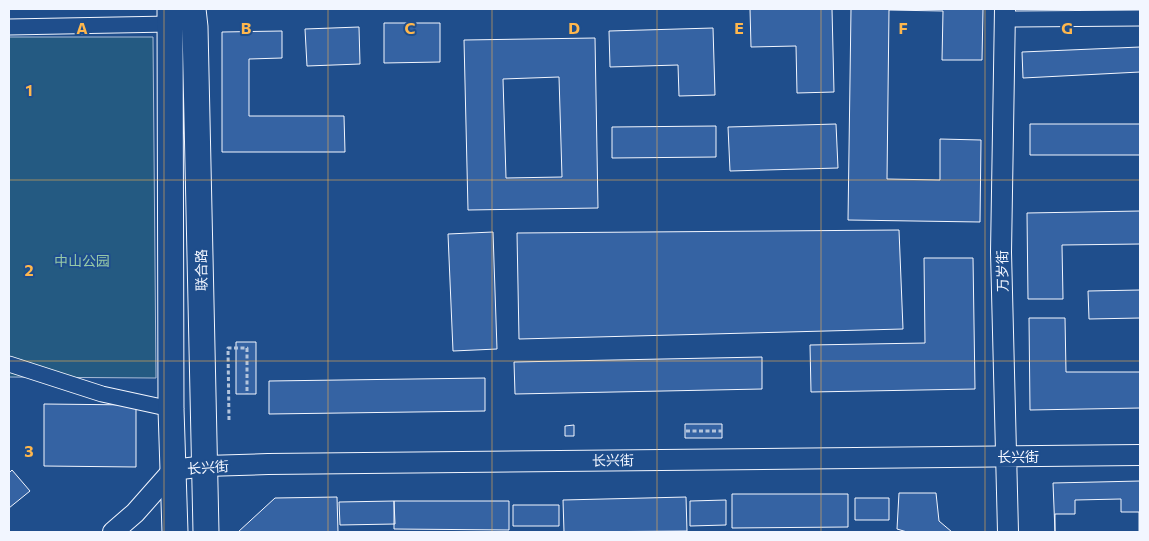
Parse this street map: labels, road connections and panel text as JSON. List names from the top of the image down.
{
  "streets": {
    "main road": ["联合路"],
    "street": ["万岁街", "长兴街"]
  },
  "crossings": [
    ["联合路", "长兴街"],
    ["万岁街", "长兴街"]
  ],
  "parks": ["中山公园"],
  "grid": {
    "columns": [
      "A",
      "B",
      "C",
      "D",
      "E",
      "F",
      "G"
    ],
    "rows": ["1", "2", "3"]
  }
}
